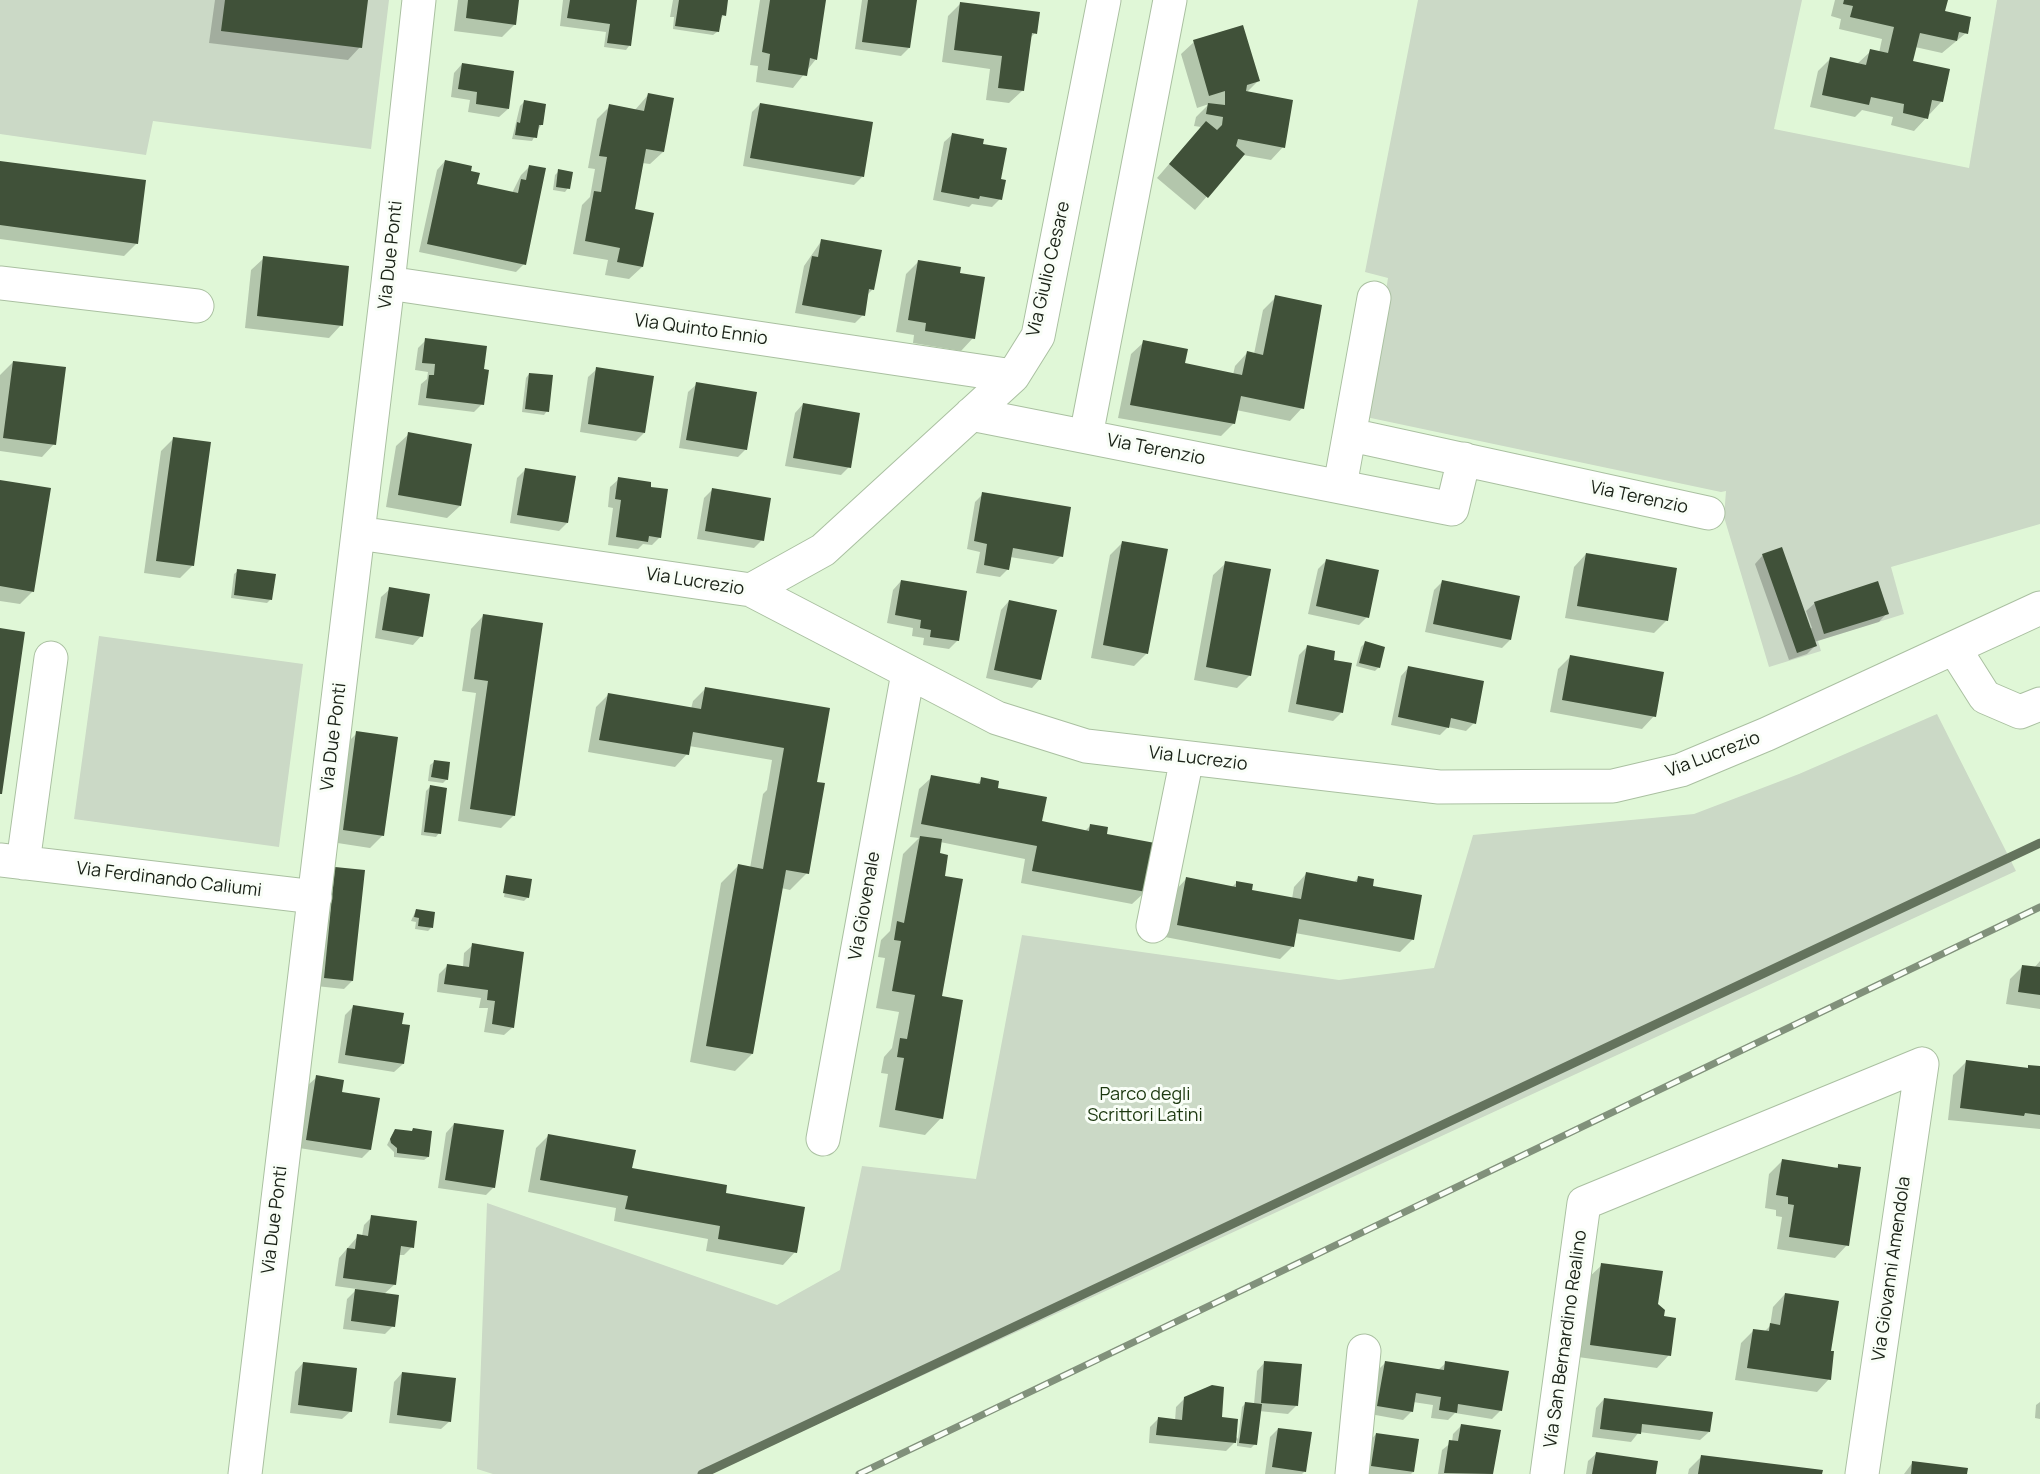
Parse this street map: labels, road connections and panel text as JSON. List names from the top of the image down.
{
  "streets": {
    "street": [
      "Via Due Ponti",
      "Via Giulio Cesare",
      "Via Quinto Ennio",
      "Via Terenzio",
      "Via Lucrezio",
      "Via Ferdinando Caliumi",
      "Via Giovenale",
      "Via Giovanni Amendola",
      "Via San Bernardino Realino"
    ]
  },
  "crossings": [
    ["Via Due Ponti", "Via Quinto Ennio"],
    ["Via Due Ponti", "Via Lucrezio"],
    ["Via Due Ponti", "Via Ferdinando Caliumi"],
    ["Via Giulio Cesare", "Via Quinto Ennio"],
    ["Via Giulio Cesare", "Via Terenzio"],
    ["Via Giulio Cesare", "Via Lucrezio"],
    ["Via Lucrezio", "Via Giovenale"],
    ["Via Giovanni Amendola", "Via San Bernardino Realino"]
  ],
  "parks": ["Parco degli Scrittori Latini"]
}
